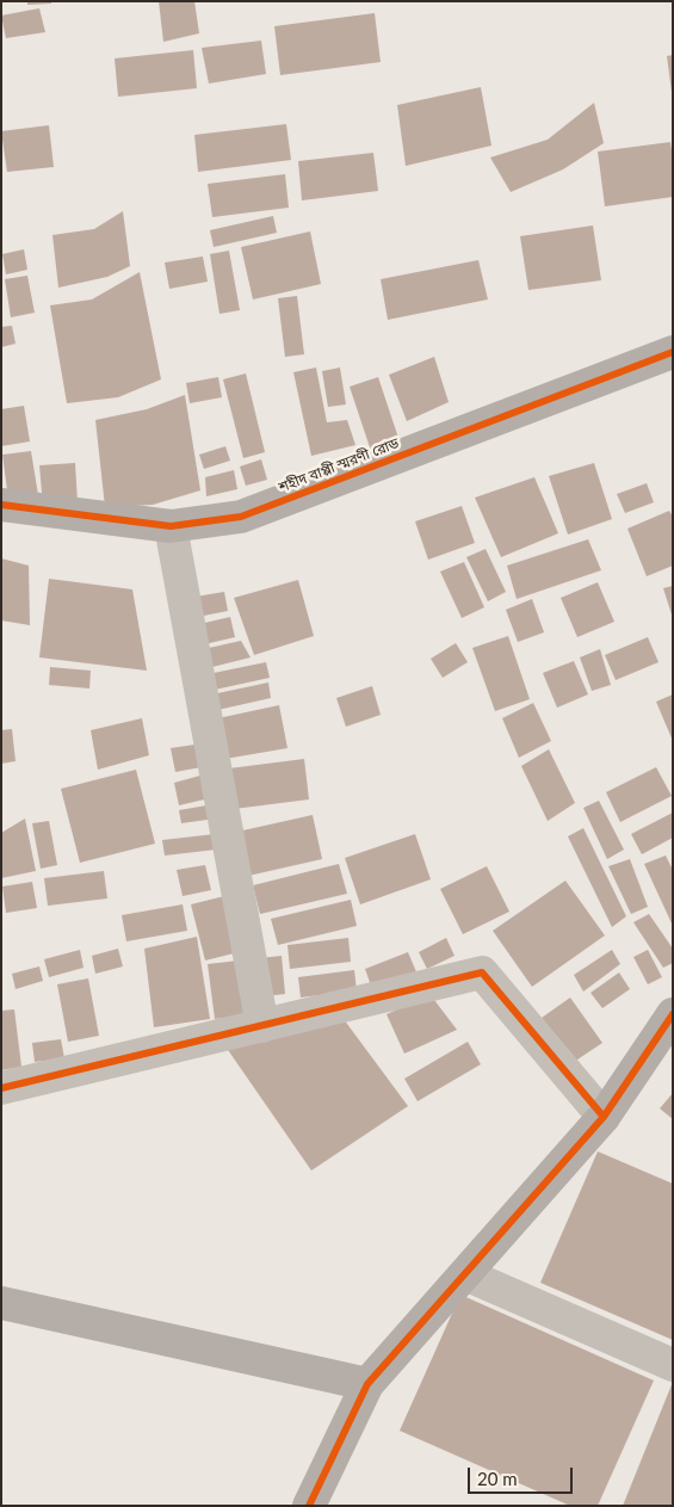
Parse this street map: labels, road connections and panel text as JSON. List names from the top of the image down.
{
  "streets": {
    "street": ["শহীদ বাপ্পী স্মরণী রোড"]
  },
  "scale_bar": "20 m"
}
